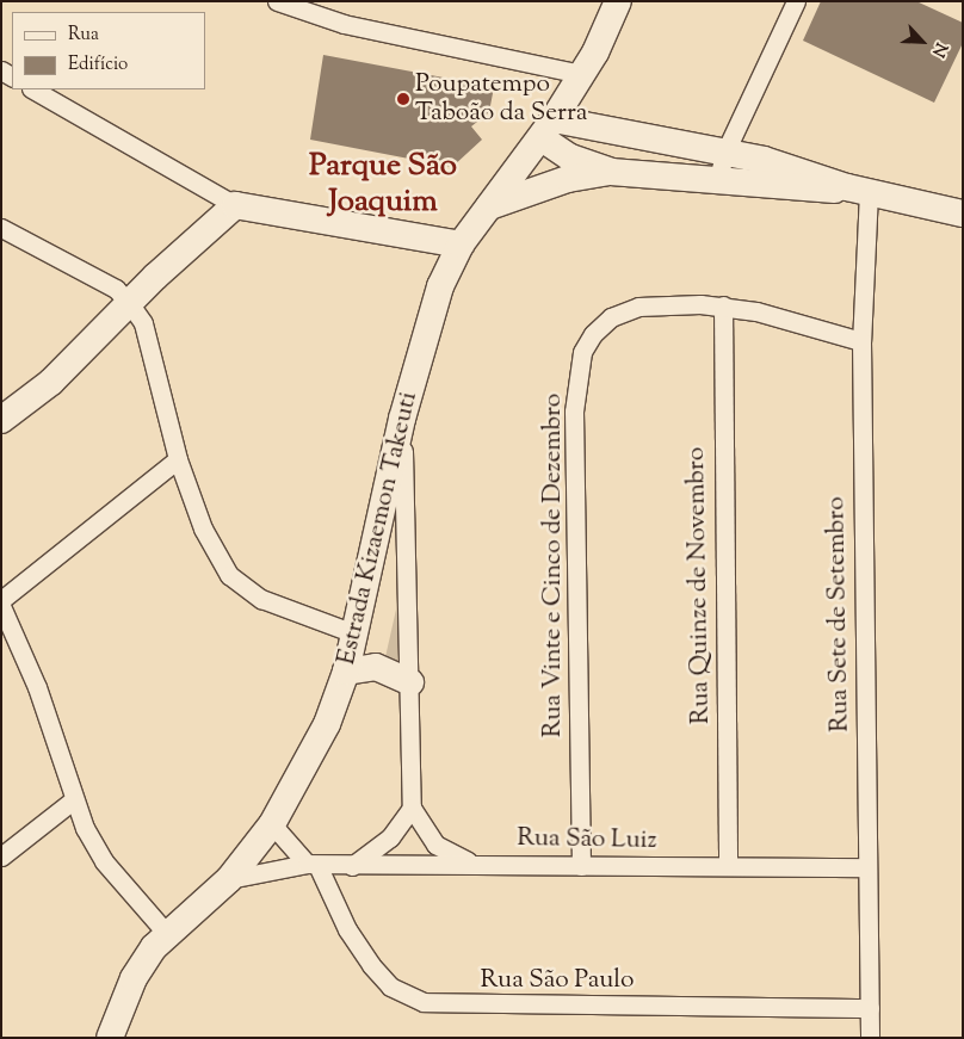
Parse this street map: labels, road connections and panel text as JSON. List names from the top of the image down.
{
  "streets": {
    "main road": ["Estrada Kizaemon Takeuti"],
    "street": [
      "Rua Vinte e Cinco de Dezembro",
      "Rua Quinze de Novembro",
      "Rua Sete de Setembro",
      "Rua São Luiz",
      "Rua São Paulo"
    ]
  },
  "crossings": [
    ["Estrada Kizaemon Takeuti", "Rua São Luiz"],
    ["Rua Vinte e Cinco de Dezembro", "Rua Quinze de Novembro"],
    ["Rua Vinte e Cinco de Dezembro", "Rua Sete de Setembro"],
    ["Rua Vinte e Cinco de Dezembro", "Rua São Luiz"],
    ["Rua Quinze de Novembro", "Rua São Luiz"],
    ["Rua Sete de Setembro", "Rua São Luiz"],
    ["Rua Sete de Setembro", "Rua São Paulo"],
    ["Rua São Luiz", "Rua São Paulo"]
  ],
  "districts": ["Parque São Joaquim"],
  "places": ["Poupatempo Taboão da Serra"],
  "legend": ["Rua", "Edifício"],
  "north": "bottom right"
}
